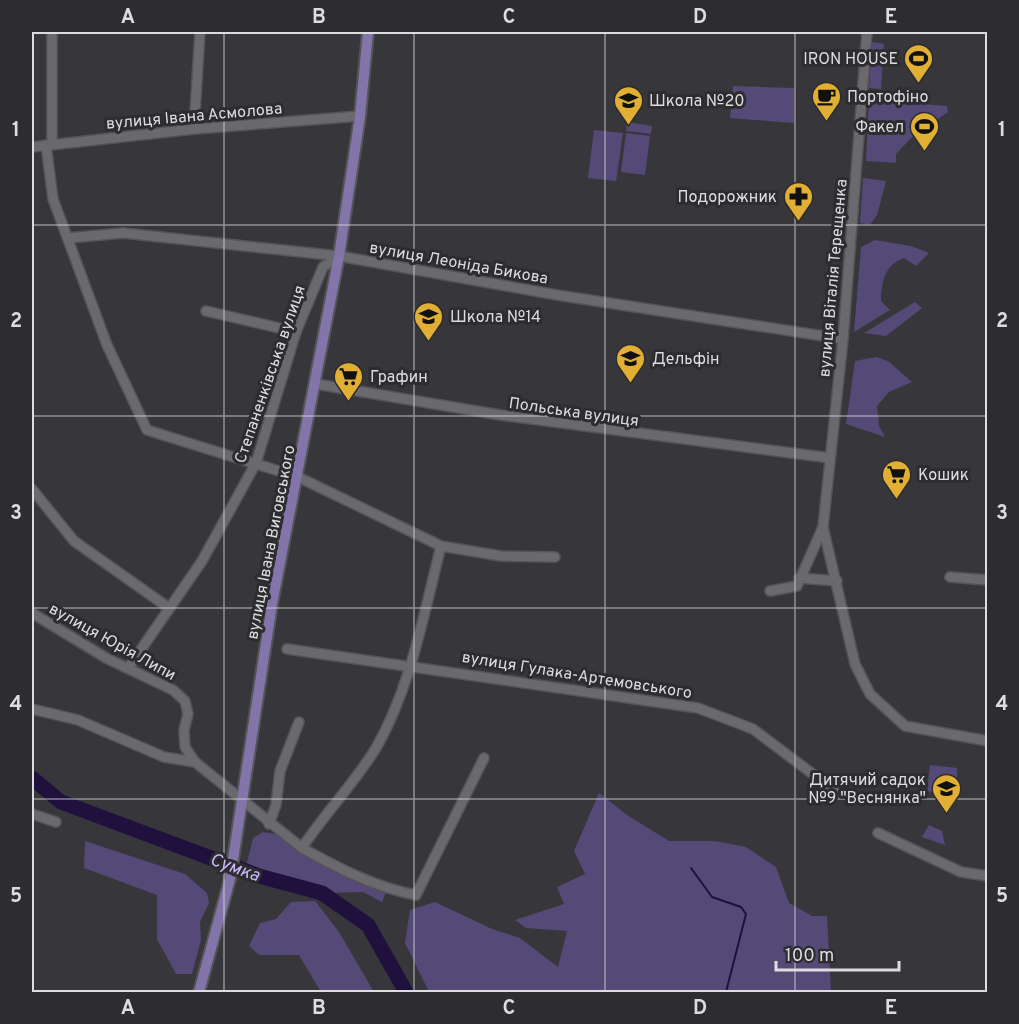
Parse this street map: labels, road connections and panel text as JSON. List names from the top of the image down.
{
  "streets": {
    "main road": ["вулиця Івана Виговського"],
    "street": [
      "вулиця Івана Асмолова",
      "вулиця Леоніда Бикова",
      "вулиця Віталія Терещенка",
      "Степаненківська вулиця",
      "Польська вулиця",
      "вулиця Юрія Липи",
      "вулиця Гулака-Артемовського"
    ]
  },
  "crossings": [
    ["вулиця Леоніда Бикова", "вулиця Віталія Терещенка"],
    ["вулиця Леоніда Бикова", "Степаненківська вулиця"],
    ["вулиця Леоніда Бикова", "вулиця Івана Виговського"],
    ["вулиця Віталія Терещенка", "Польська вулиця"],
    ["Степаненківська вулиця", "вулиця Івана Виговського"],
    ["Степаненківська вулиця", "вулиця Юрія Липи"],
    ["Польська вулиця", "вулиця Івана Виговського"]
  ],
  "water": ["Сумка"],
  "places": {
    "sports": ["IRON HOUSE", "Факел"],
    "cafe": ["Портофіно"],
    "school or university": [
      "Школа №20",
      "Школа №14",
      "Дельфін",
      "Дитячий садок №9 \"Веснянка\""
    ],
    "pharmacy": ["Подорожник"],
    "supermarket": ["Графин", "Кошик"]
  },
  "scale_bar": "100 m",
  "grid": {
    "columns": [
      "A",
      "B",
      "C",
      "D",
      "E"
    ],
    "rows": [
      "1",
      "2",
      "3",
      "4",
      "5"
    ]
  }
}
